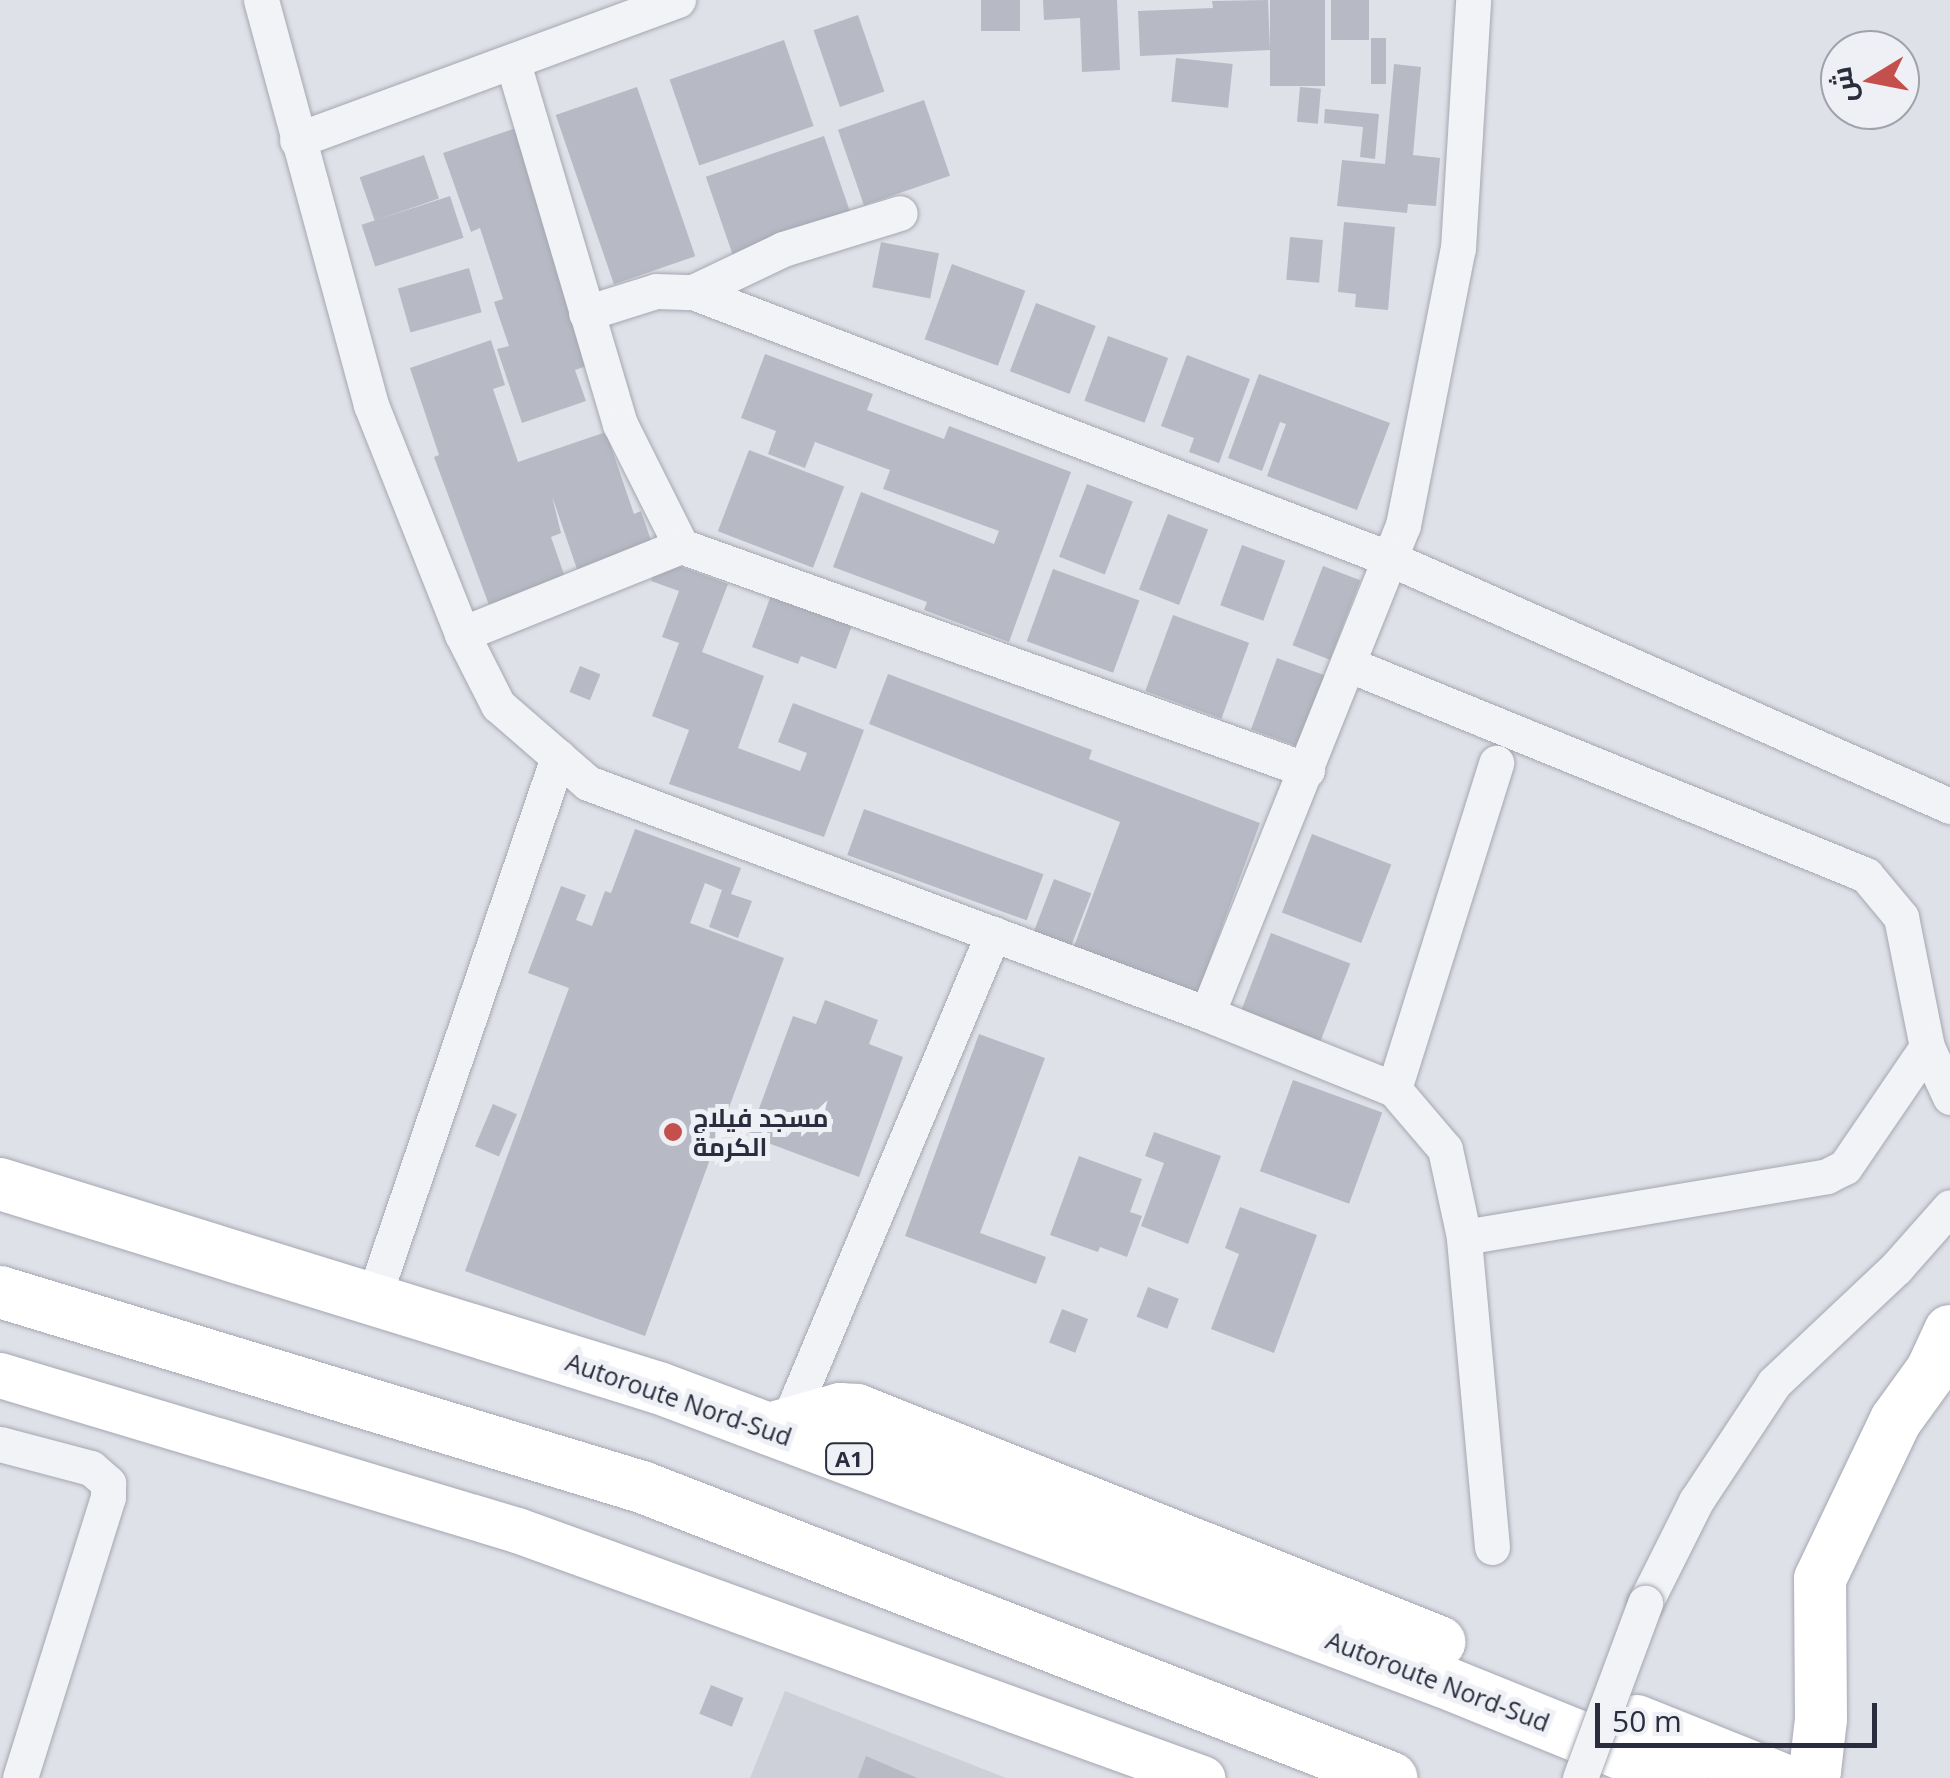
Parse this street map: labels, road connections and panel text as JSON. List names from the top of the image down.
{
  "streets": {
    "highway": ["Autoroute Nord-Sud", "A1"]
  },
  "places": ["مسجد فيلاج الكرمة"],
  "scale_bar": "50 m",
  "north": "left"
}
